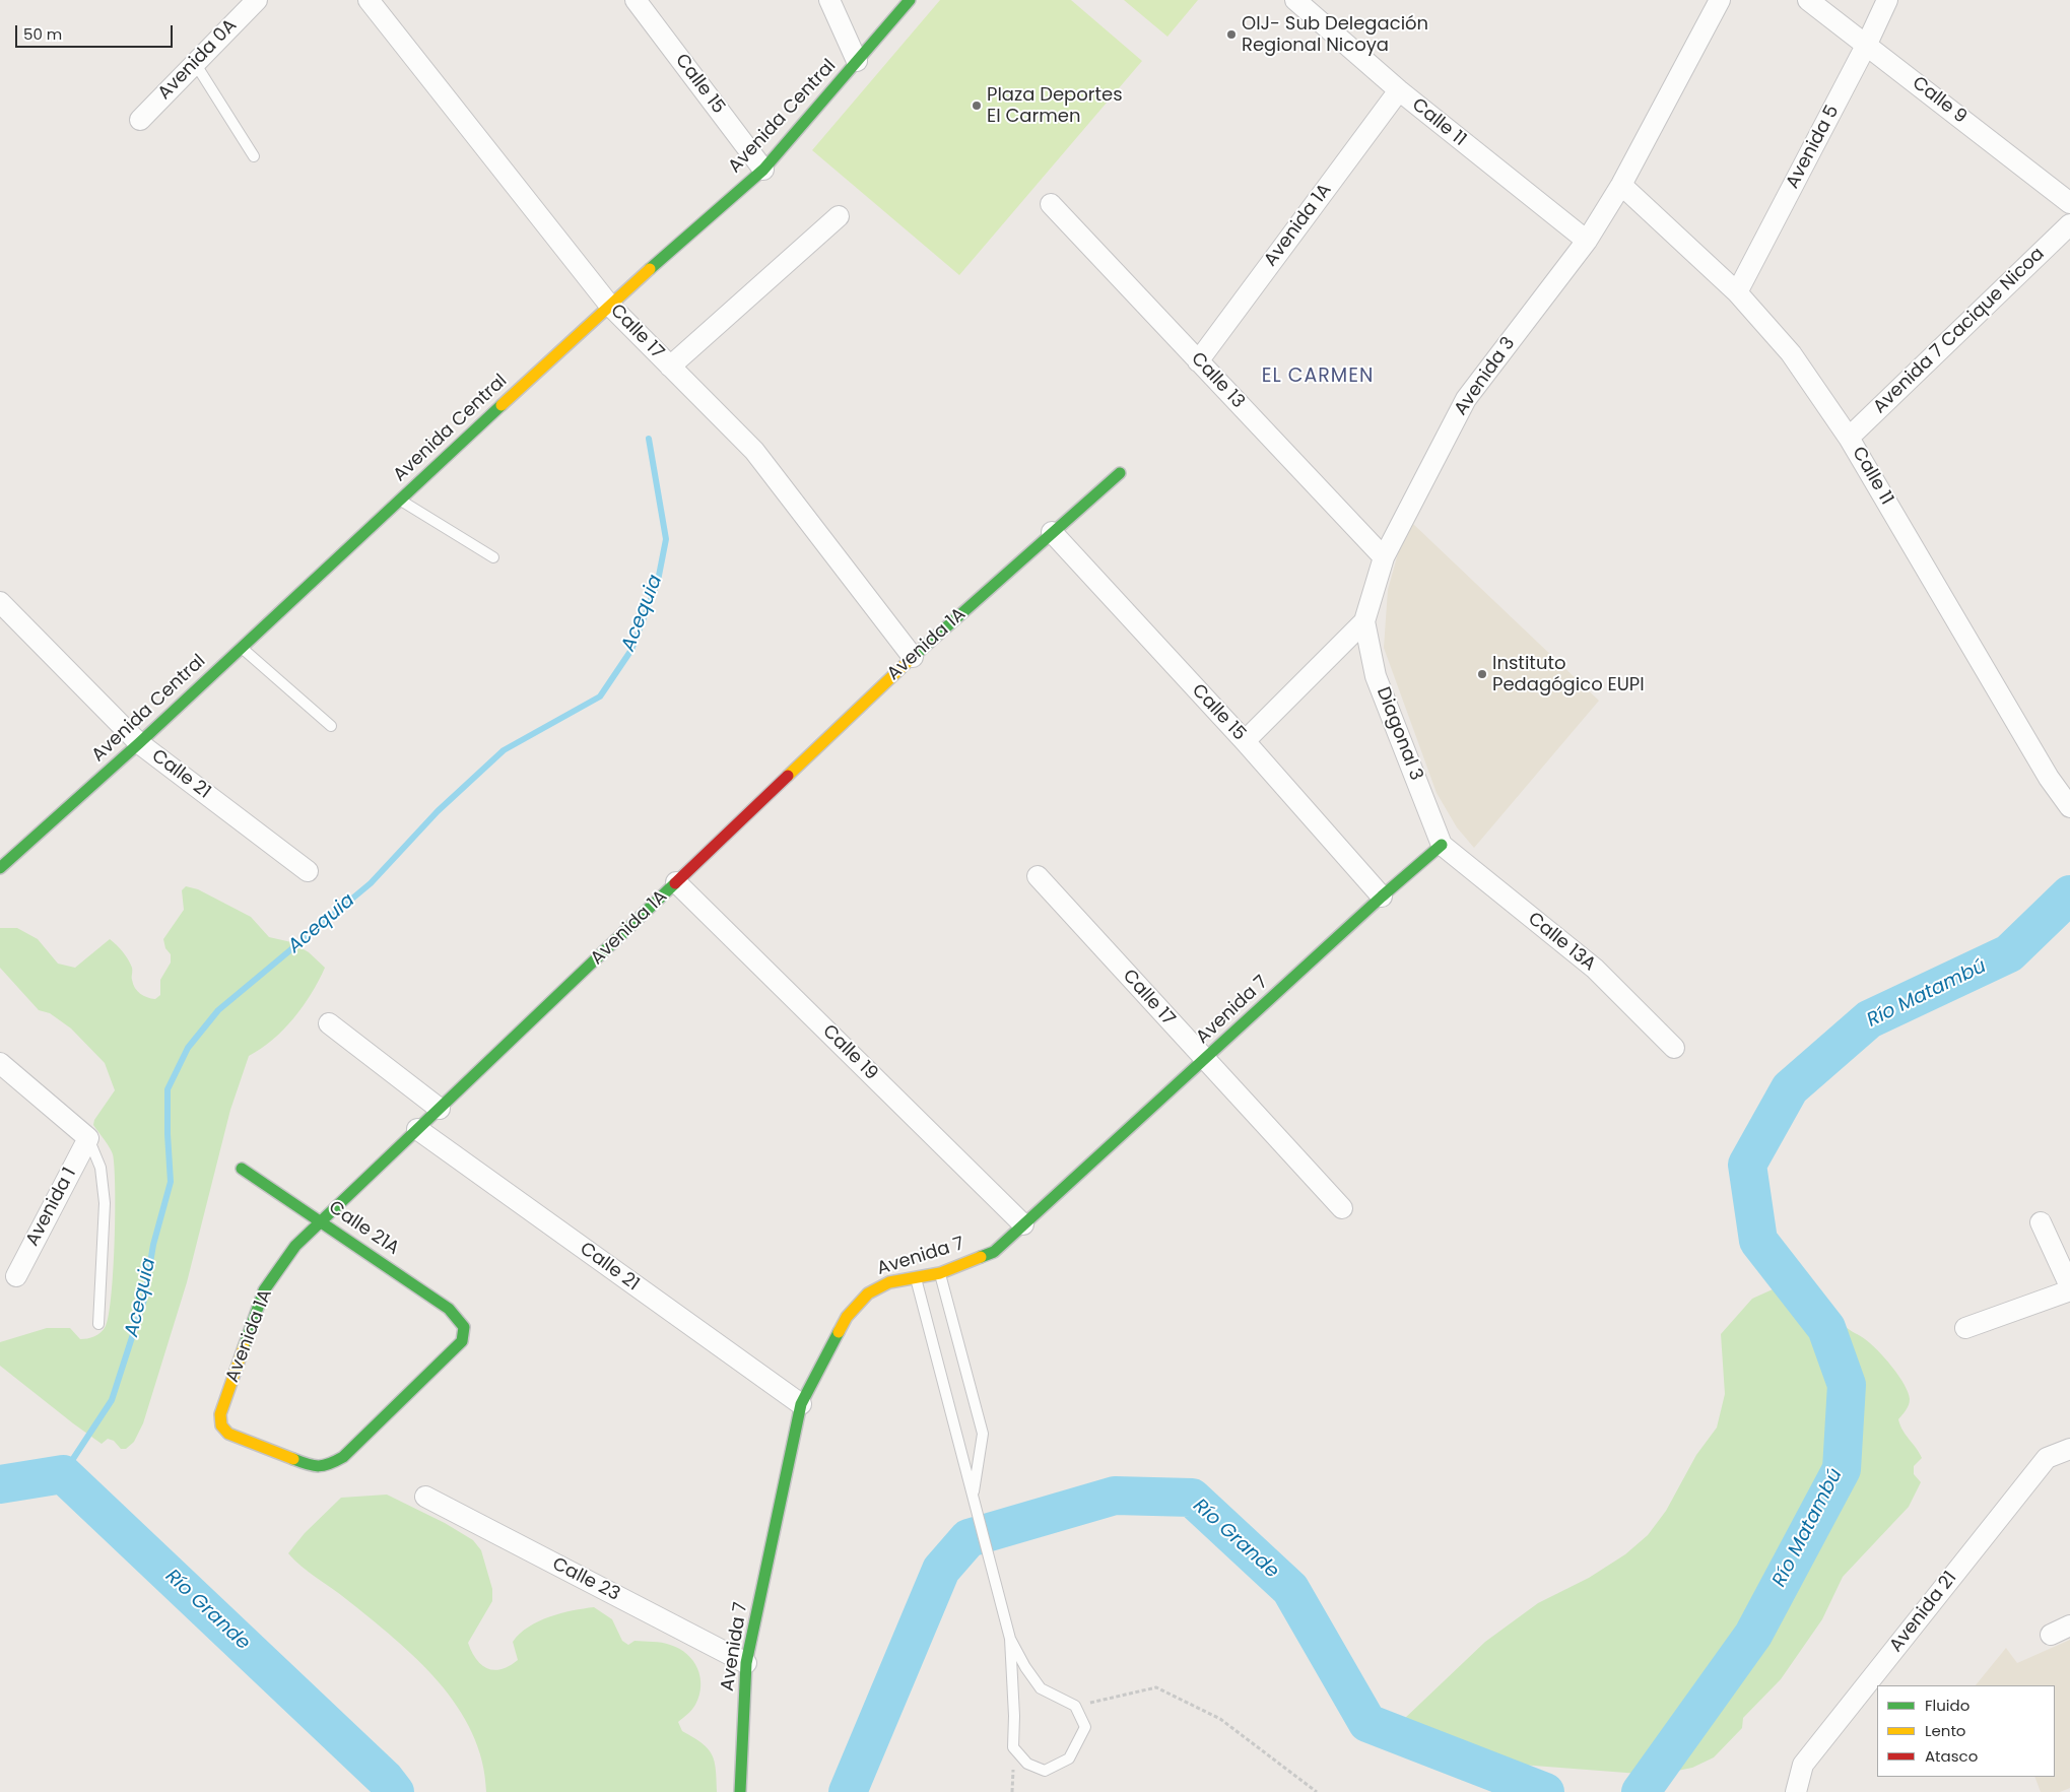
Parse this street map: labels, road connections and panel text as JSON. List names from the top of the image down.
{
  "streets": {
    "street": [
      "Avenida 0A",
      "Calle 15",
      "Calle 9",
      "Avenida Central",
      "Calle 11",
      "Avenida 5",
      "Avenida 1A",
      "Avenida 7 Cacique Nicoa",
      "Calle 17",
      "Avenida 3",
      "Calle 13",
      "Diagonal 3",
      "Calle 21",
      "Calle 13A",
      "Avenida 7",
      "Calle 19",
      "Avenida 1",
      "Calle 21A",
      "Calle 23",
      "Avenida 21"
    ]
  },
  "crossings": [
    ["Calle 15", "Avenida Central"],
    ["Calle 15", "Avenida 1A"],
    ["Calle 15", "Avenida 3"],
    ["Calle 15", "Avenida 7"],
    ["Calle 9", "Avenida 5"],
    ["Avenida Central", "Calle 17"],
    ["Avenida Central", "Calle 21"],
    ["Calle 11", "Avenida 5"],
    ["Calle 11", "Avenida 1A"],
    ["Calle 11", "Avenida 7 Cacique Nicoa"],
    ["Calle 11", "Avenida 3"],
    ["Avenida 1A", "Calle 17"],
    ["Avenida 1A", "Calle 13"],
    ["Avenida 1A", "Calle 21"],
    ["Avenida 1A", "Calle 19"],
    ["Avenida 1A", "Calle 21A"],
    ["Calle 17", "Avenida 7"],
    ["Avenida 3", "Calle 13"],
    ["Avenida 3", "Diagonal 3"],
    ["Diagonal 3", "Calle 13A"],
    ["Diagonal 3", "Avenida 7"],
    ["Calle 21", "Avenida 7"],
    ["Calle 13A", "Avenida 7"],
    ["Avenida 7", "Calle 19"],
    ["Avenida 7", "Calle 23"]
  ],
  "districts": ["EL CARMEN"],
  "water": ["Acequia", "Río Matambú", "Río Grande"],
  "places": ["OIJ- Sub Delegación Regional Nicoya", "Plaza Deportes El Carmen", "Instituto Pedagógico EUPI"],
  "legend": ["Fluido", "Lento", "Atasco"],
  "scale_bar": "50 m"
}
